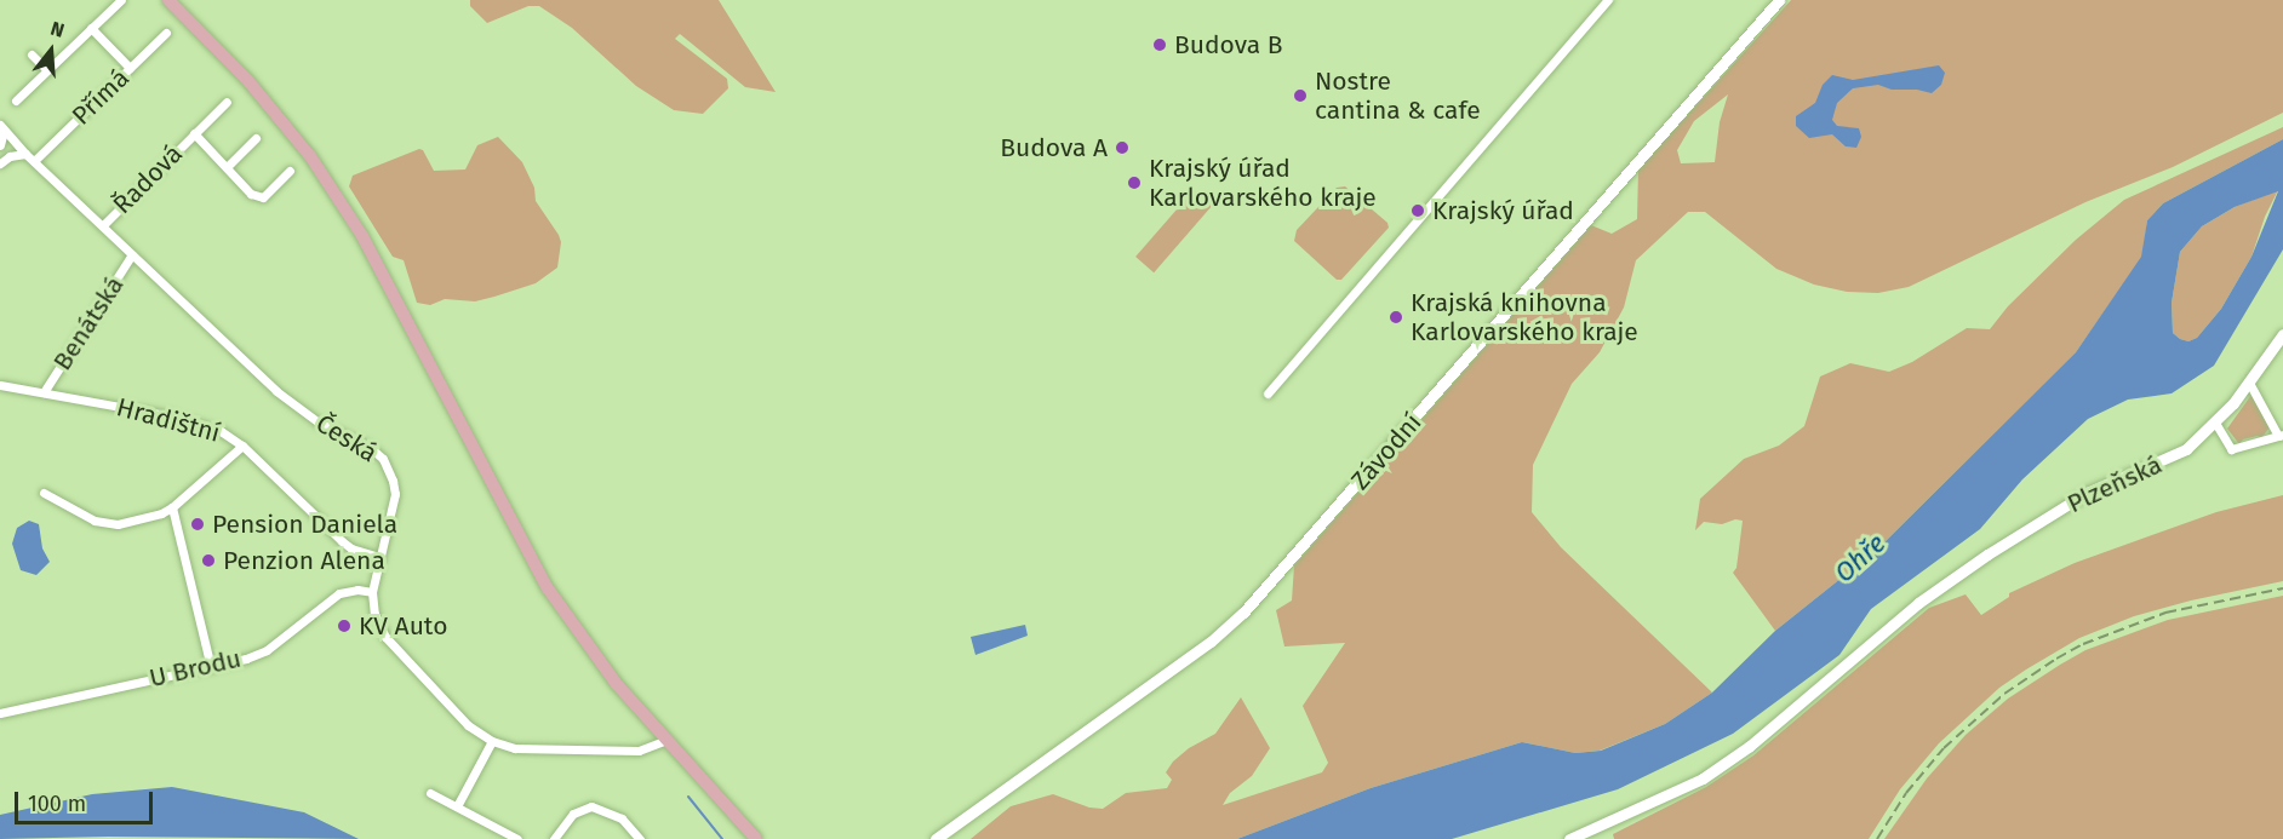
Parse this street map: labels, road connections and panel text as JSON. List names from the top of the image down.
{
  "streets": {
    "street": [
      "Přímá",
      "Řadová",
      "Benátská",
      "Hradištní",
      "Česká",
      "Závodní",
      "Plzeňská",
      "U Brodu"
    ]
  },
  "crossings": [
    ["Přímá", "Česká"],
    ["Řadová", "Česká"],
    ["Benátská", "Hradištní"],
    ["Benátská", "Česká"],
    ["Hradištní", "Česká"],
    ["Česká", "U Brodu"]
  ],
  "water": ["Ohře"],
  "places": [
    "Budova B",
    "Nostre cantina & cafe",
    "Budova A",
    "Krajský úřad Karlovarského kraje",
    "Krajský úřad",
    "Krajská knihovna Karlovarského kraje",
    "Pension Daniela",
    "Penzion Alena",
    "KV Auto"
  ],
  "scale_bar": "100 m",
  "north": "top"
}
